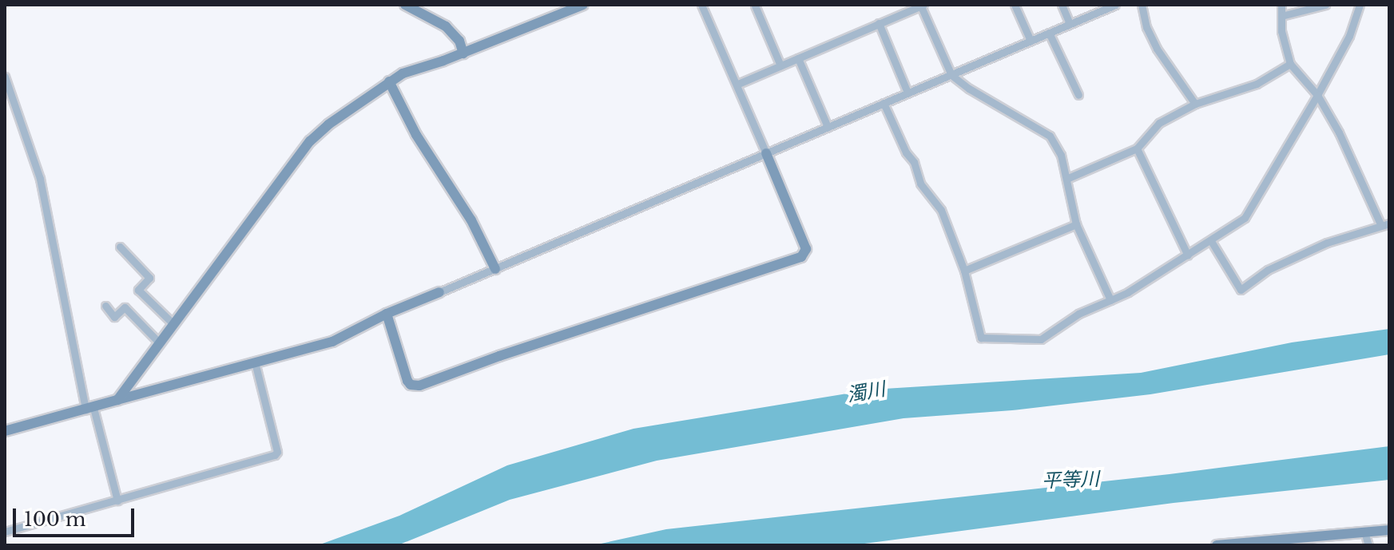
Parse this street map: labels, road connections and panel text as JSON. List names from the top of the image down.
{
  "water": ["濁川", "平等川"],
  "scale_bar": "100 m"
}
